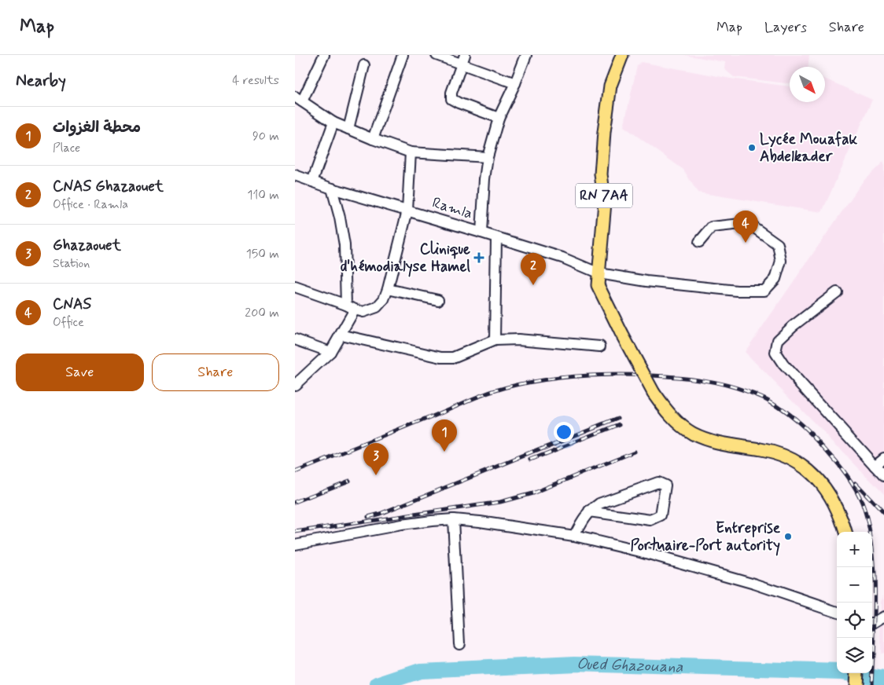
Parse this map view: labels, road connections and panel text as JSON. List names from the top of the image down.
{
  "streets": {
    "main road": ["RN 7AA"],
    "street": ["Ramla"]
  },
  "crossings": [
    ["RN 7AA", "Ramla"]
  ],
  "water": ["Oued Ghazouana"],
  "places": {
    "other": ["Lycée Mouafak Abdelkader", "Entreprise Portuaire-Port autority"],
    "health": ["Clinique d'hémodialyse Hamel"]
  },
  "north": "bottom right",
  "page": {
    "header": "Map",
    "nav": ["Map", "Layers", "Share"],
    "heading": ["Nearby", "4 results"],
    "list": [
      {
        "mark": "1",
        "name": "محطة الغزوات",
        "note": "Place",
        "value": "90 m"
      },
      {
        "mark": "2",
        "name": "CNAS Ghazaouet",
        "note": "Office · Ramla",
        "value": "110 m"
      },
      {
        "mark": "3",
        "name": "Ghazaouet",
        "note": "Station",
        "value": "150 m"
      },
      {
        "mark": "4",
        "name": "CNAS",
        "note": "Office",
        "value": "200 m"
      }
    ],
    "pins": [
      "4",
      "2",
      "1",
      "3"
    ],
    "buttons": ["Save", "Share"],
    "map_buttons": ["+", "−"]
  }
}
